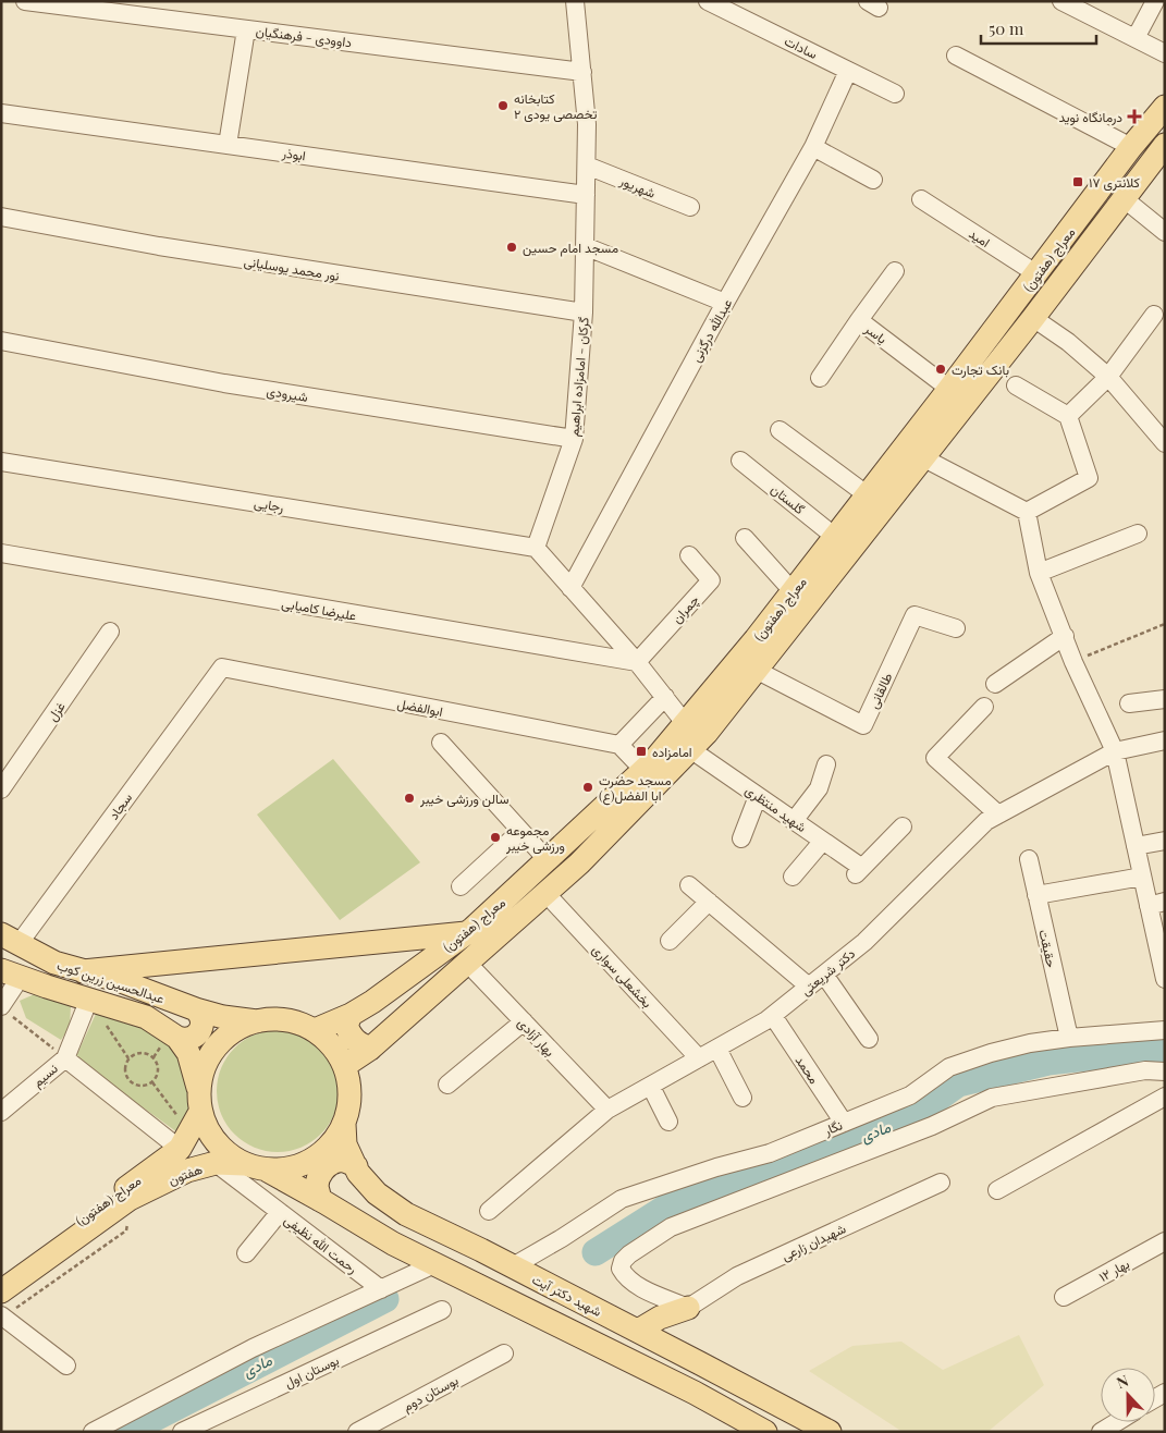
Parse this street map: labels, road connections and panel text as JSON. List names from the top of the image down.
{
  "streets": {
    "main road": [
      "معراج (هفتون)",
      "عبدالحسین زرین کوب",
      "هفتون",
      "شهید دکتر آیت"
    ],
    "street": [
      "داوودی - فرهنگیان",
      "سادات",
      "ابوذر",
      "شهریور",
      "امید",
      "نور محمد یوسلیانی",
      "عبدالله درگزنی",
      "یاسر",
      "گرکان - امامزاده ابراهیم",
      "شیرودی",
      "گلستان",
      "رجایی",
      "علیرضا کامیابی",
      "چمران",
      "طالقانی",
      "ابوالفضل",
      "غزل",
      "سجاد",
      "شهید منتظری",
      "حقیقت",
      "دکتر شریعتی",
      "بخشعلی سواری",
      "بهار آزادی",
      "محمد",
      "نسیم",
      "نگار",
      "شهیدان زارعی",
      "رحمت الله نظیفی",
      "بهار ۱۲",
      "بوستان اول",
      "بوستان دوم"
    ]
  },
  "crossings": [
    ["داوودی - فرهنگیان", "گرکان - امامزاده ابراهیم"],
    ["سادات", "عبدالله درگزنی"],
    ["ابوذر", "گرکان - امامزاده ابراهیم"],
    ["شهریور", "گرکان - امامزاده ابراهیم"],
    ["امید", "معراج (هفتون)"],
    ["معراج (هفتون)", "یاسر"],
    ["معراج (هفتون)", "گلستان"],
    ["معراج (هفتون)", "طالقانی"],
    ["معراج (هفتون)", "شهید منتظری"],
    ["معراج (هفتون)", "بخشعلی سواری"],
    ["معراج (هفتون)", "عبدالحسین زرین کوب"],
    ["معراج (هفتون)", "بهار آزادی"],
    ["معراج (هفتون)", "هفتون"],
    ["معراج (هفتون)", "شهید دکتر آیت"],
    ["نور محمد یوسلیانی", "گرکان - امامزاده ابراهیم"],
    ["گرکان - امامزاده ابراهیم", "شیرودی"],
    ["گرکان - امامزاده ابراهیم", "رجایی"],
    ["علیرضا کامیابی", "چمران"],
    ["ابوالفضل", "سجاد"],
    ["سجاد", "عبدالحسین زرین کوب"],
    ["حقیقت", "نگار"],
    ["دکتر شریعتی", "بخشعلی سواری"],
    ["دکتر شریعتی", "بهار آزادی"],
    ["دکتر شریعتی", "محمد"],
    ["عبدالحسین زرین کوب", "نسیم"],
    ["عبدالحسین زرین کوب", "هفتون"],
    ["عبدالحسین زرین کوب", "شهید دکتر آیت"],
    ["محمد", "نگار"],
    ["نگار", "شهید دکتر آیت"],
    ["هفتون", "رحمت الله نظیفی"],
    ["هفتون", "شهید دکتر آیت"]
  ],
  "water": ["مادی"],
  "places": {
    "other": [
      "کتابخانه تخصصی یودی ۲",
      "مسجد امام حسین",
      "بانک تجارت",
      "مسجد حضرت ابا الفضل(ع)",
      "سالن ورزشی خیبر",
      "مجموعه ورزشی خیبر"
    ],
    "health": ["درمانگاه نوید"],
    "transit": ["کلانتری ۱۷", "امامزاده"]
  },
  "scale_bar": "50 m",
  "north": "top"
}
